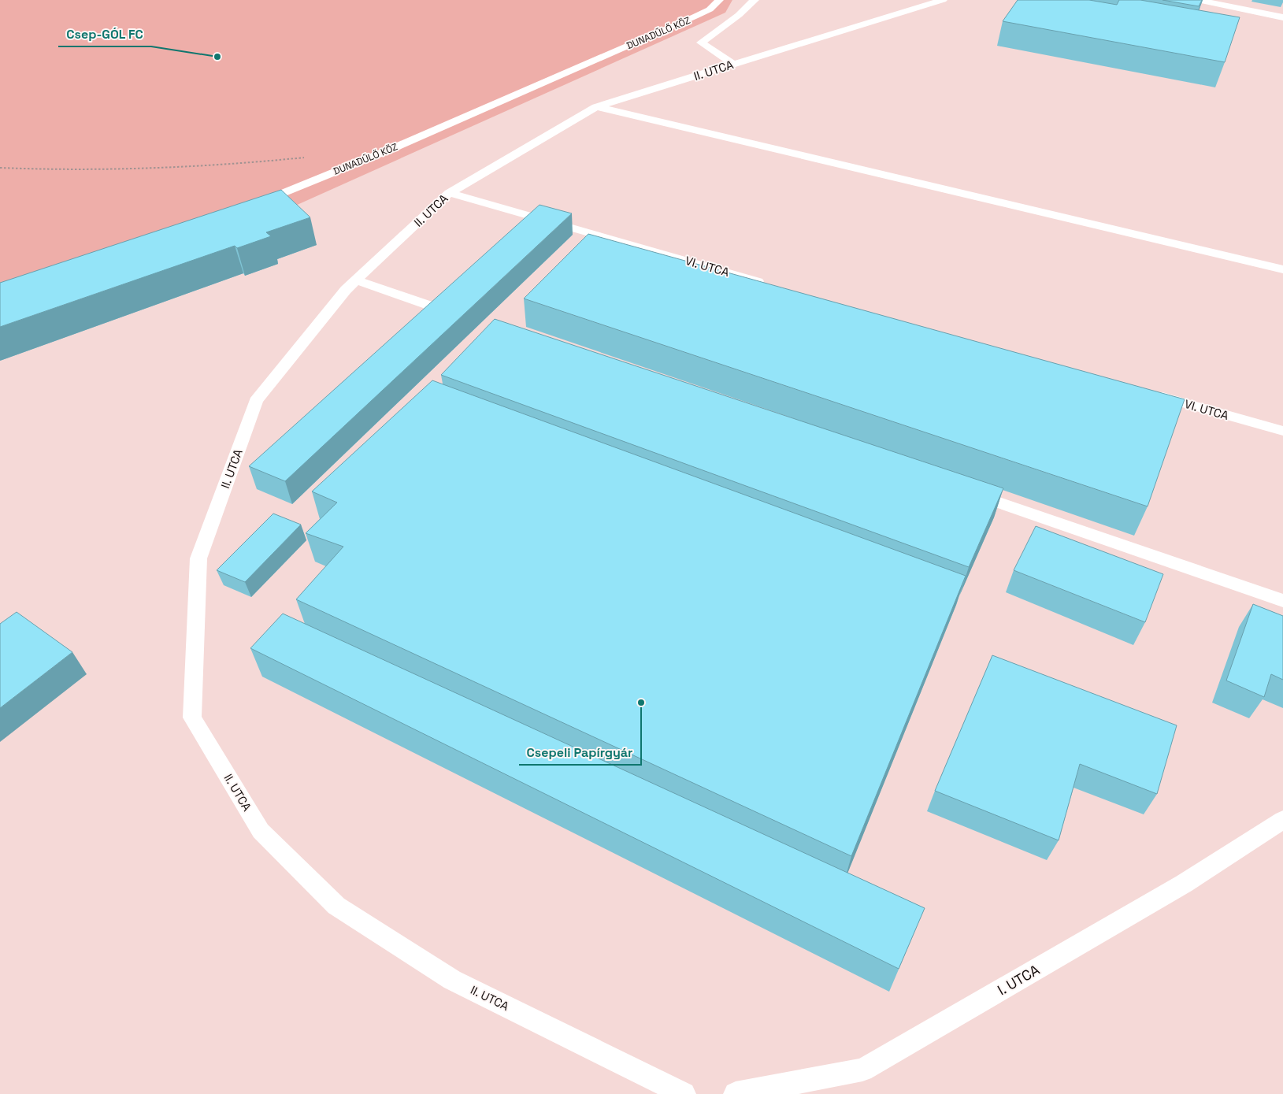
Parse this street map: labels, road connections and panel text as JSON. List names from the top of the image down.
{
  "streets": {
    "lane": [
      "DUNADŰLŐ KÖZ",
      "II. UTCA",
      "VI. UTCA",
      "I. UTCA"
    ]
  },
  "crossings": [
    ["II. UTCA", "VI. UTCA"]
  ],
  "places": ["Csep-GÓL FC", "Csepeli Papírgyár"]
}
